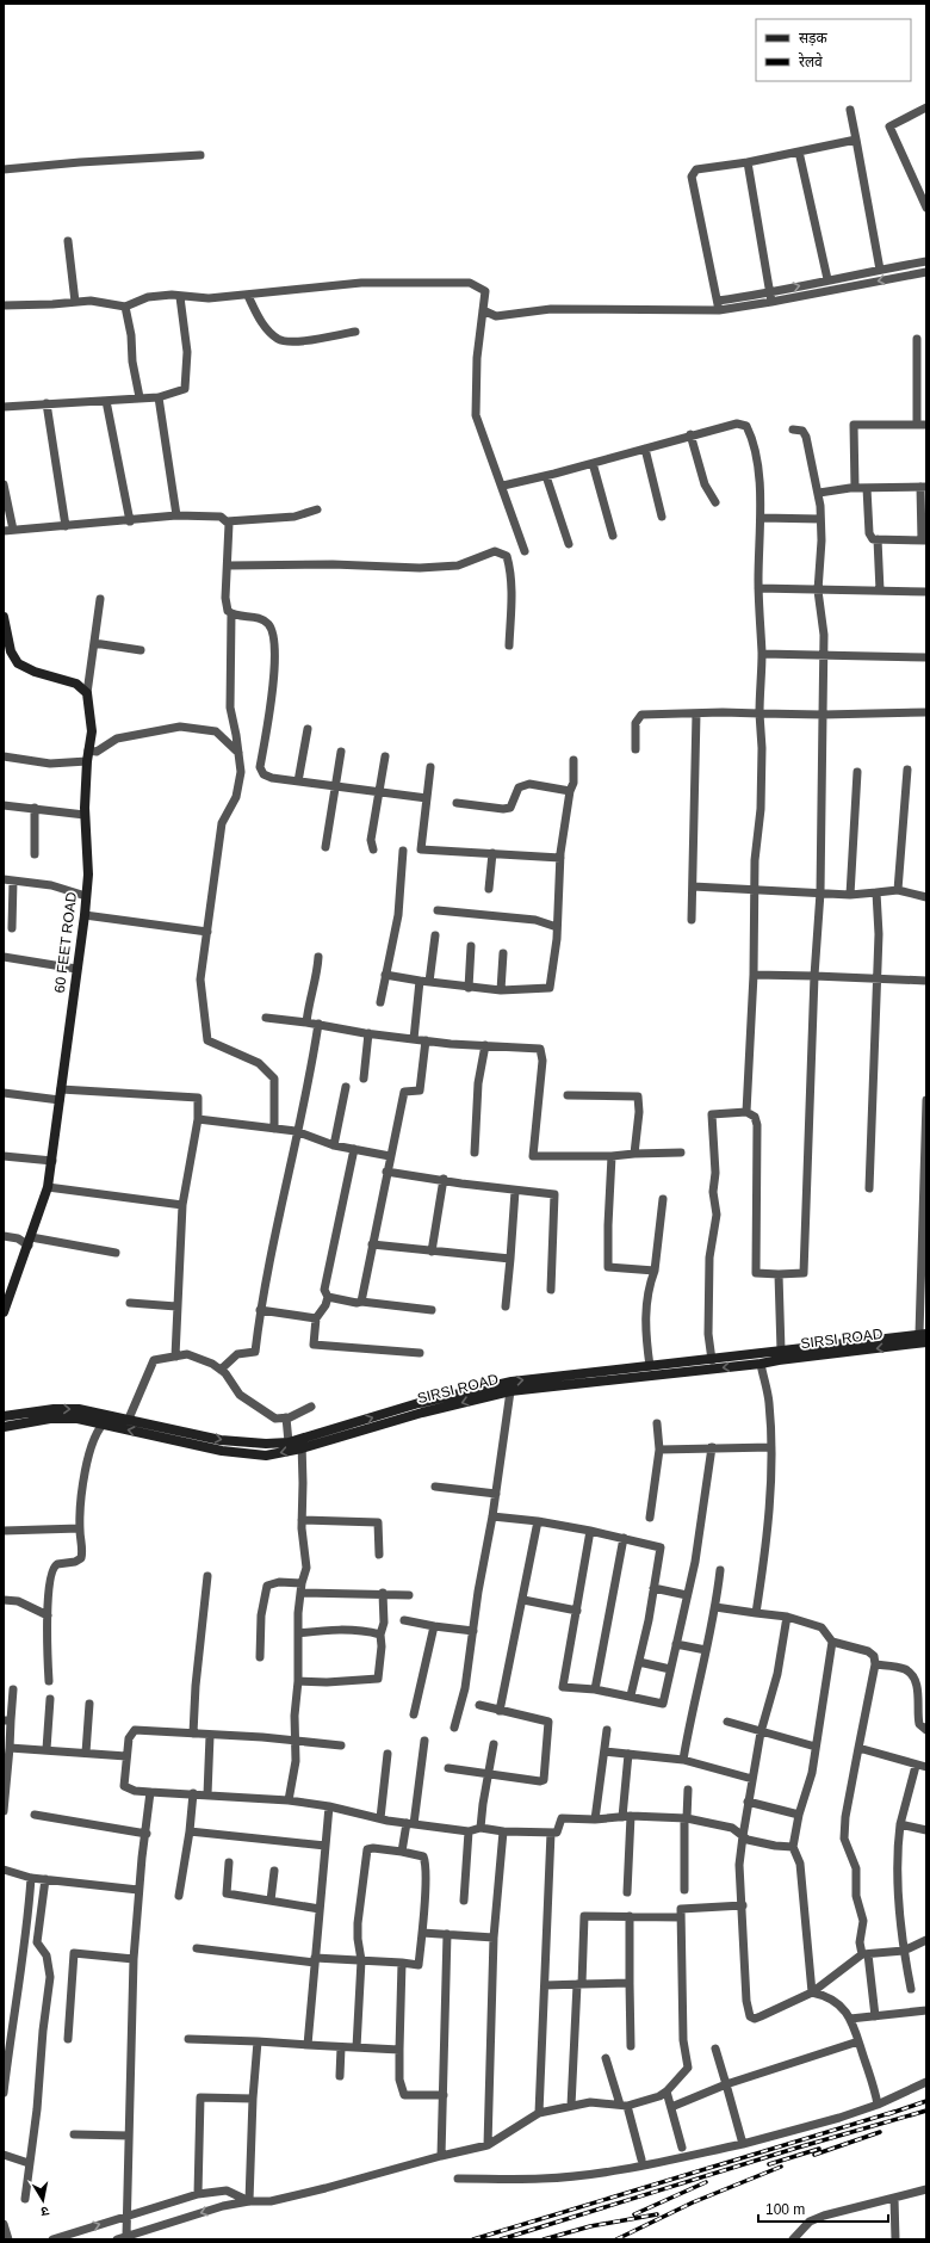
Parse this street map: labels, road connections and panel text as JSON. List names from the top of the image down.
{
  "streets": {
    "main road": ["60 FEET ROAD", "SIRSI ROAD"]
  },
  "legend": ["सड़क", "रेलवे"],
  "scale_bar": "100 m",
  "north": "bottom"
}
